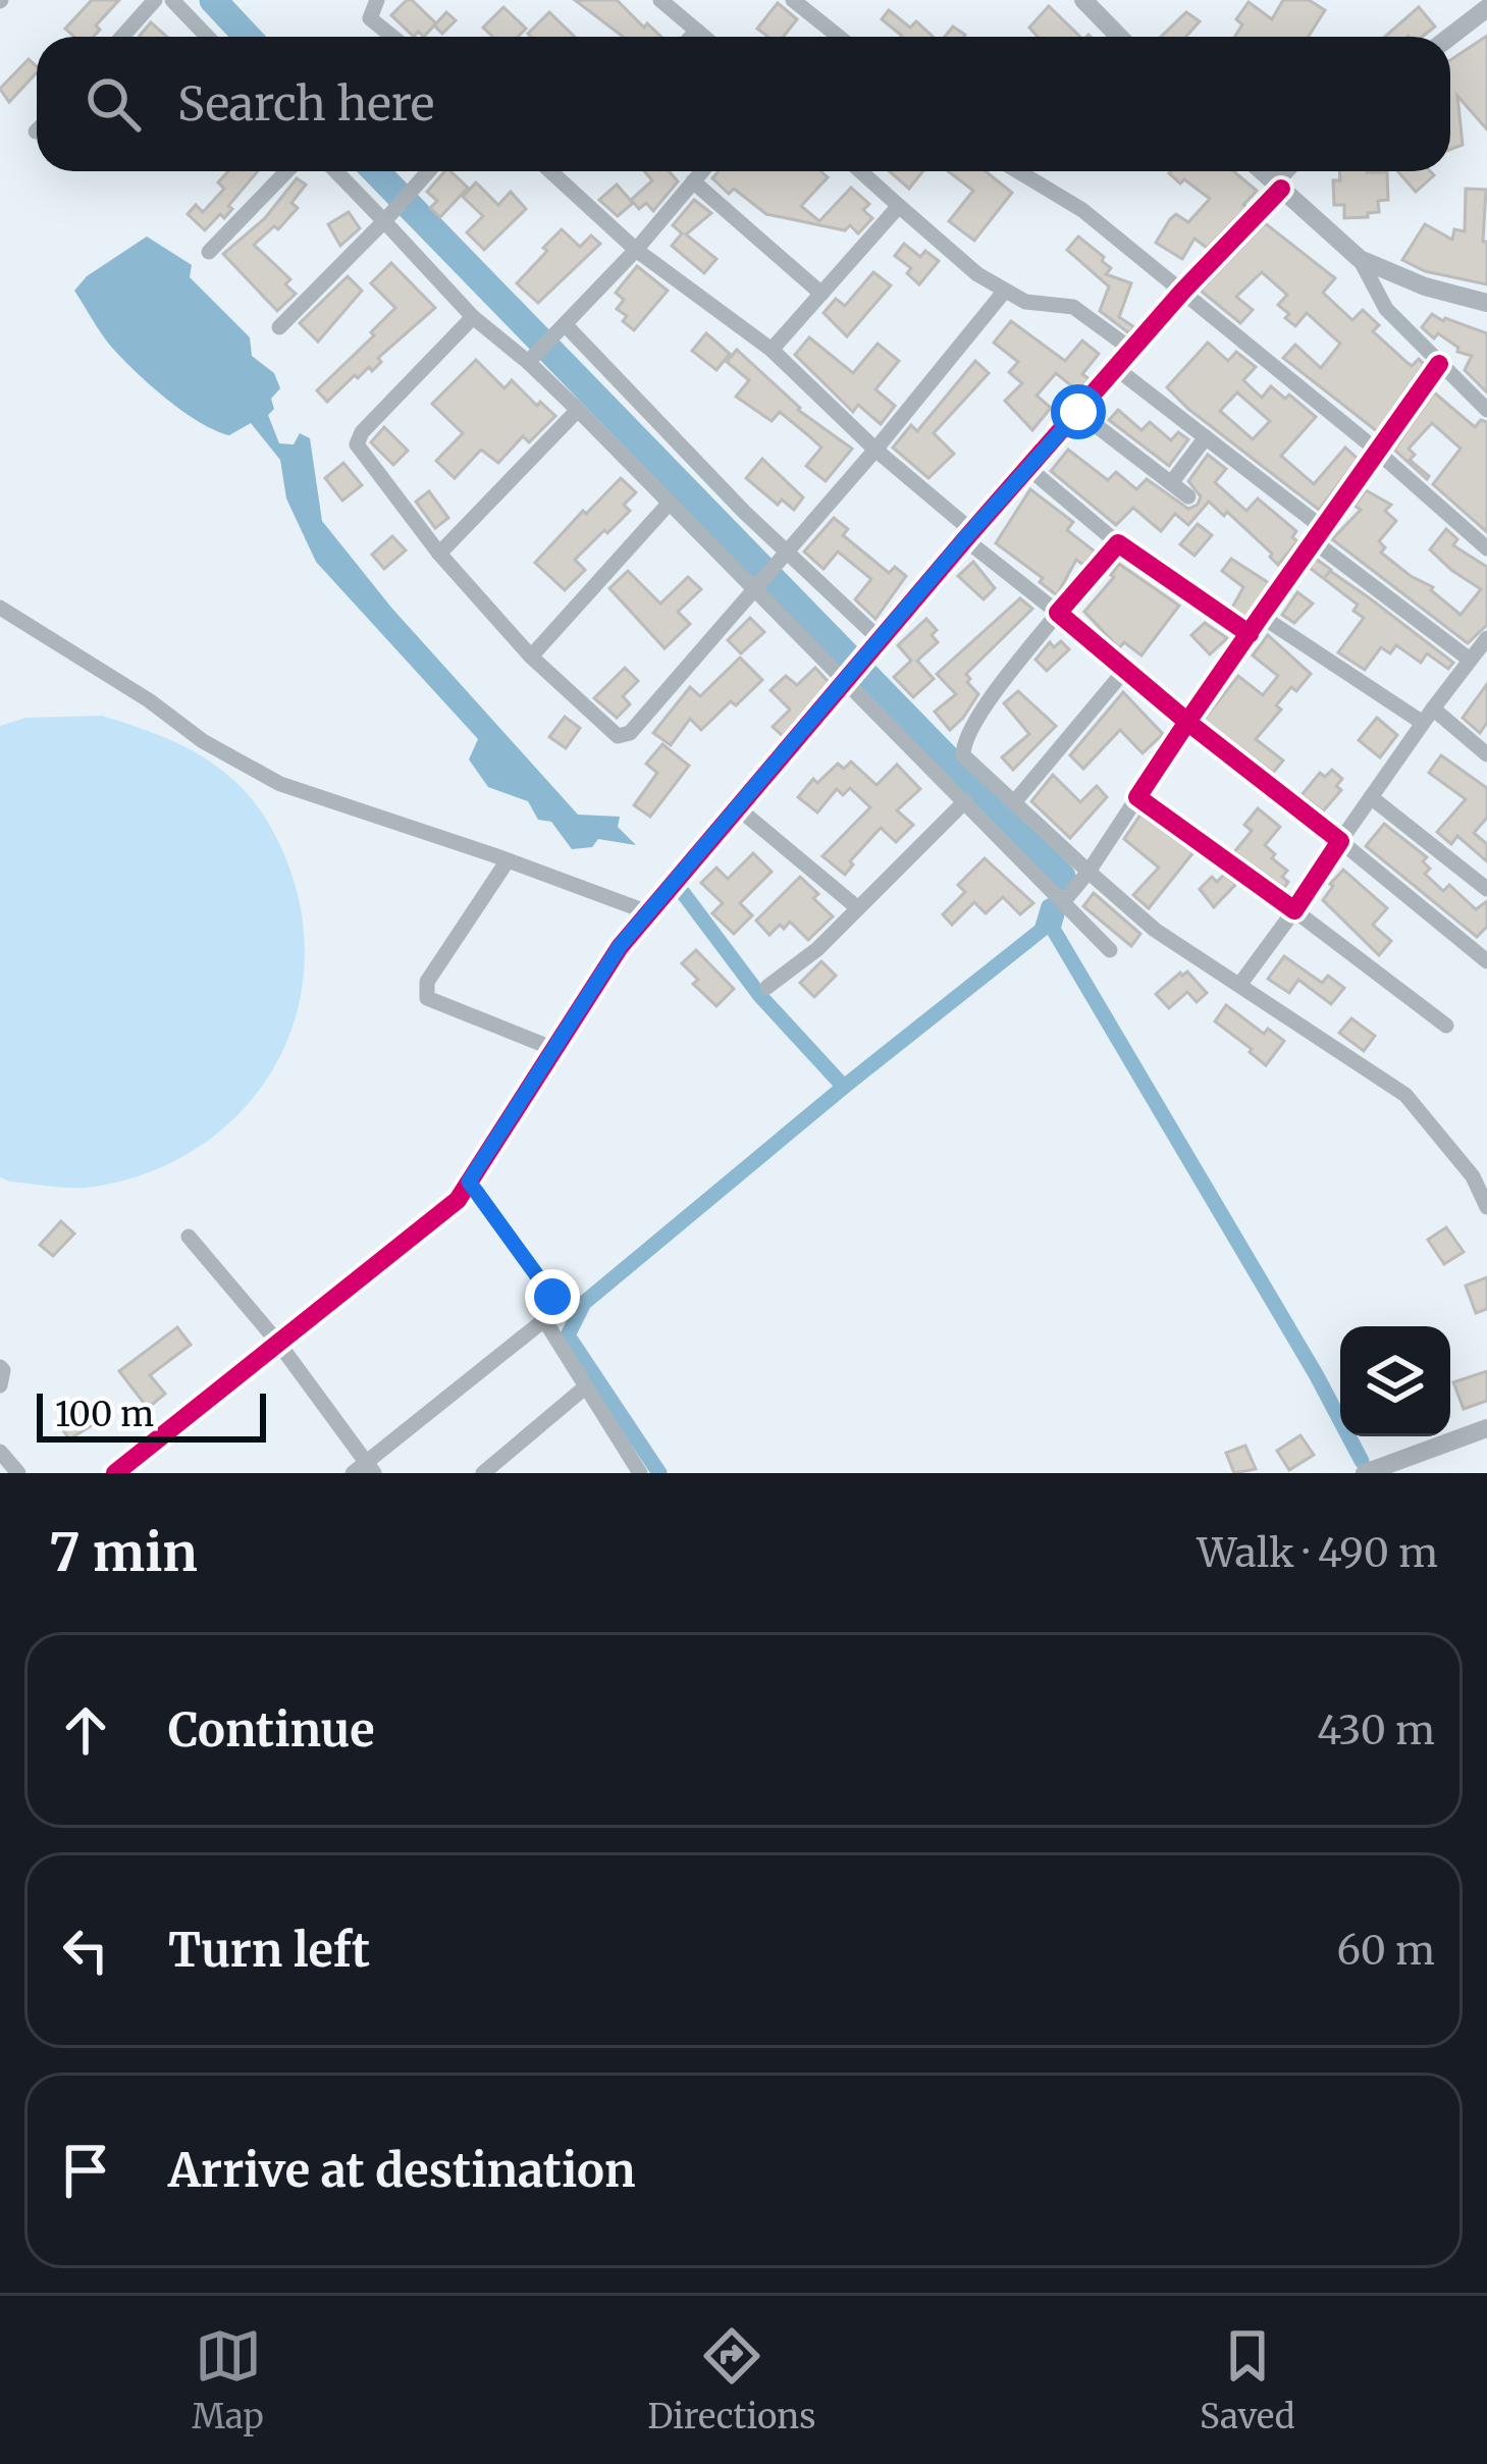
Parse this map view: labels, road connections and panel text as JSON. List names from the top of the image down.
{
  "scale_bar": "100 m",
  "page": {
    "search": "Search here",
    "scale": "100 m",
    "heading": ["7 min", "Walk · 490 m"],
    "list": [
      ["Continue", "430 m"],
      ["Turn left", "60 m"],
      "Arrive at destination"
    ],
    "nav": ["Map", "Directions", "Saved"]
  }
}
